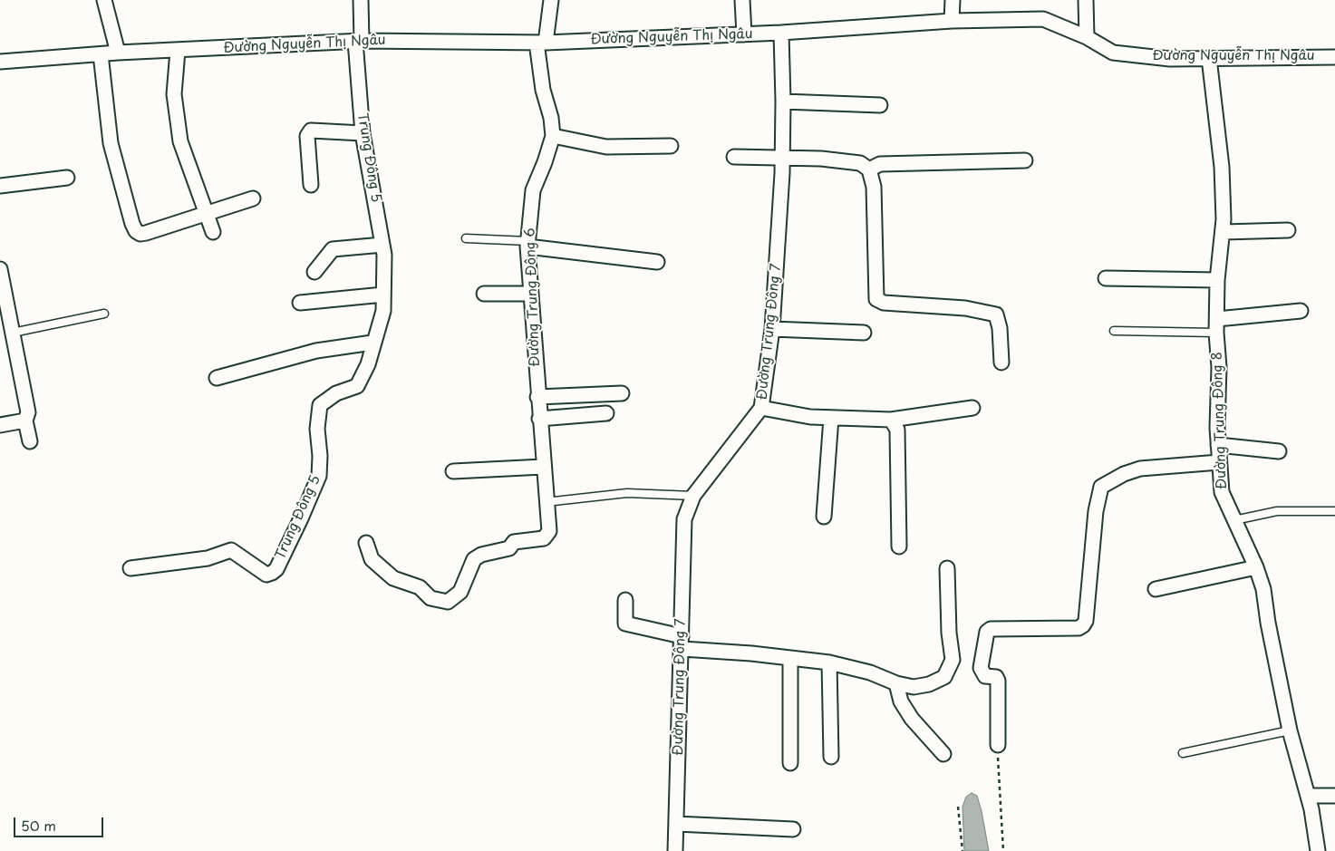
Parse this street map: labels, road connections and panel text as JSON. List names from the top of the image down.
{
  "streets": {
    "street": [
      "Đường Nguyễn Thị Ngâu",
      "Trung Đông 5",
      "Đường Trung Đông 6",
      "Đường Trung Đông 7",
      "Đường Trung Đông 8"
    ]
  },
  "crossings": [
    ["Đường Nguyễn Thị Ngâu", "Trung Đông 5"],
    ["Đường Nguyễn Thị Ngâu", "Đường Trung Đông 6"],
    ["Đường Nguyễn Thị Ngâu", "Đường Trung Đông 7"],
    ["Đường Nguyễn Thị Ngâu", "Đường Trung Đông 8"]
  ],
  "scale_bar": "50 m"
}
